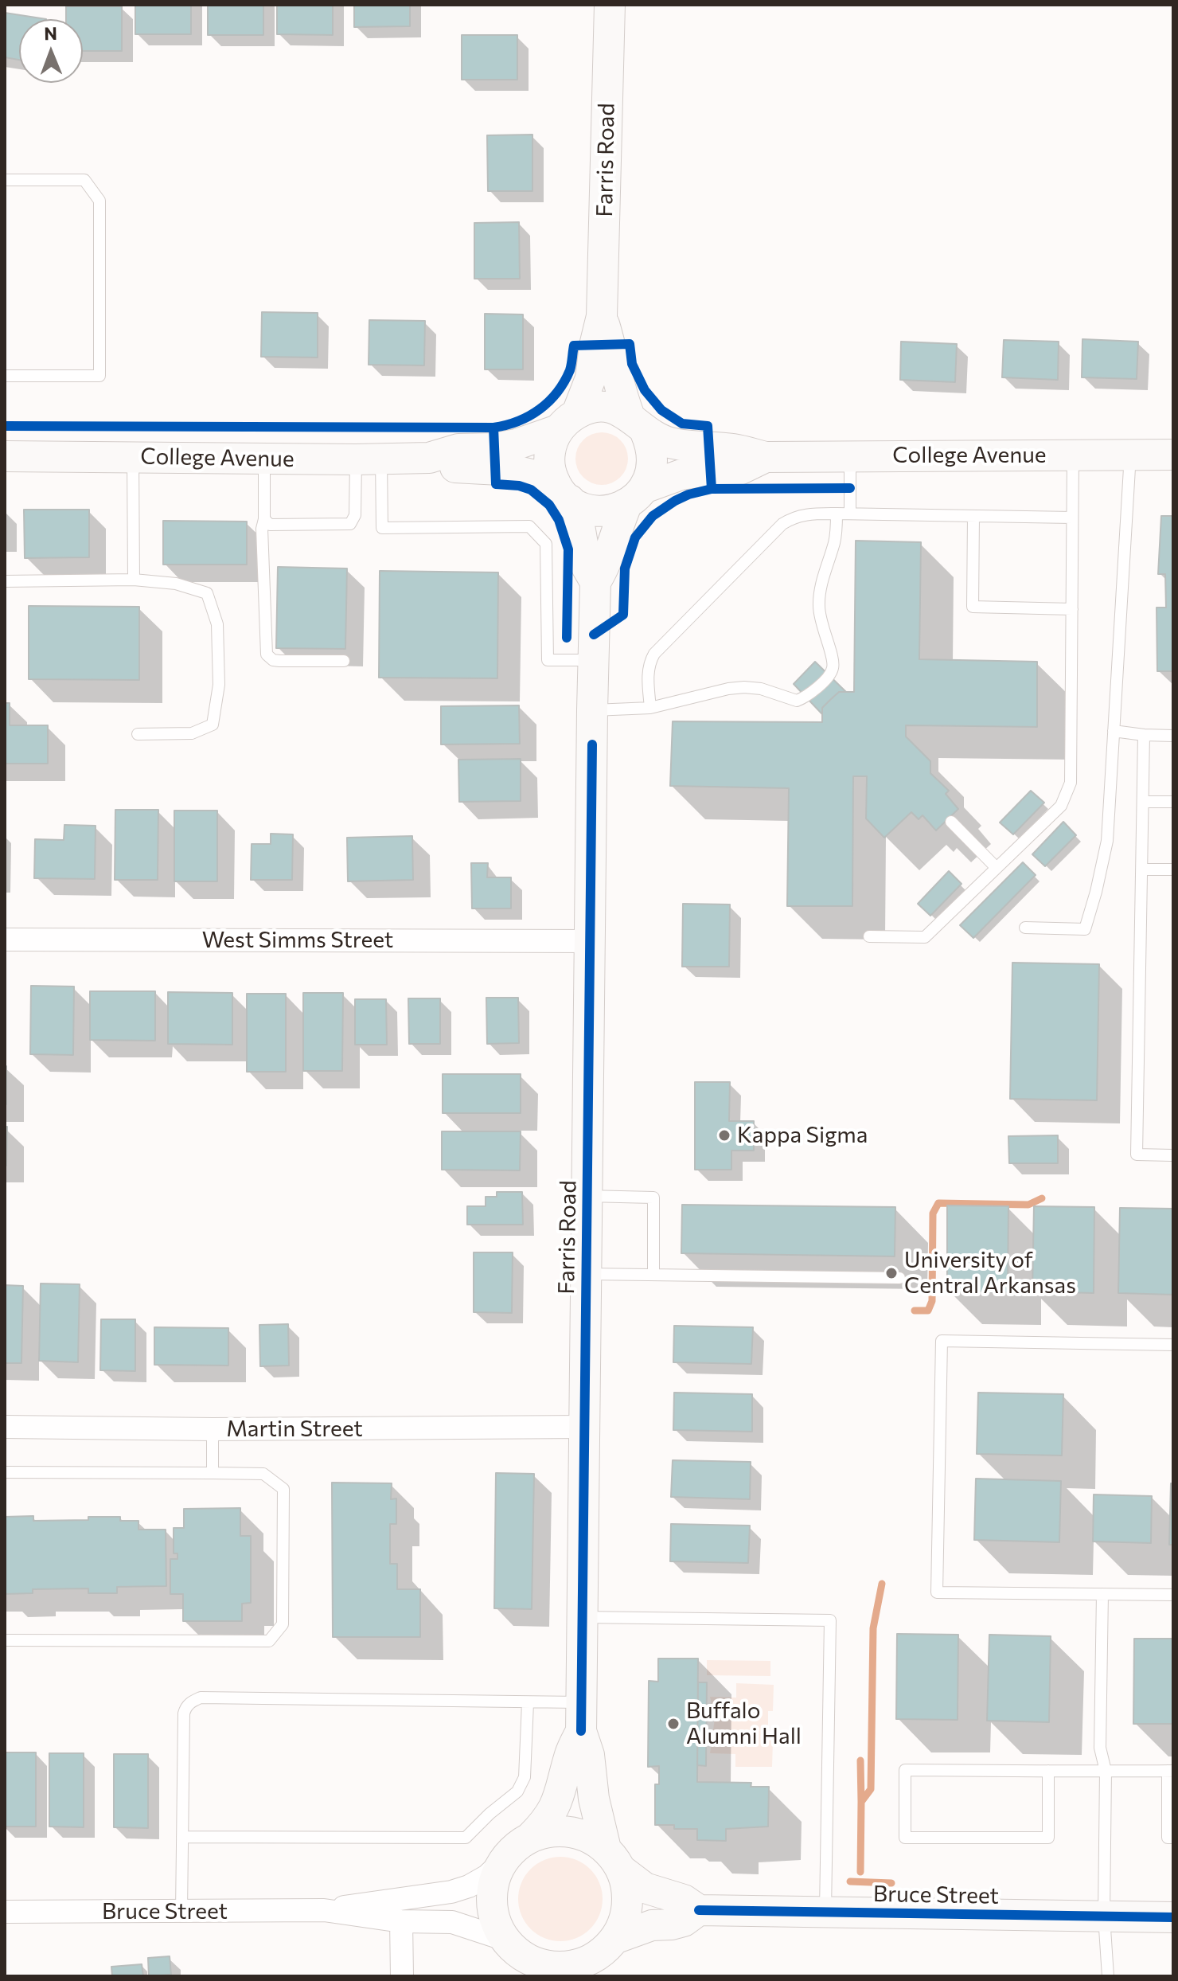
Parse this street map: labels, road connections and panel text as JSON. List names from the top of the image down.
{
  "streets": {
    "street": [
      "Farris Road",
      "College Avenue",
      "West Simms Street",
      "Martin Street",
      "Bruce Street"
    ]
  },
  "crossings": [
    ["Farris Road", "College Avenue"],
    ["Farris Road", "West Simms Street"],
    ["Farris Road", "Martin Street"],
    ["Farris Road", "Bruce Street"]
  ],
  "places": ["Kappa Sigma", "University of Central Arkansas", "Buffalo Alumni Hall"],
  "north": "top"
}
